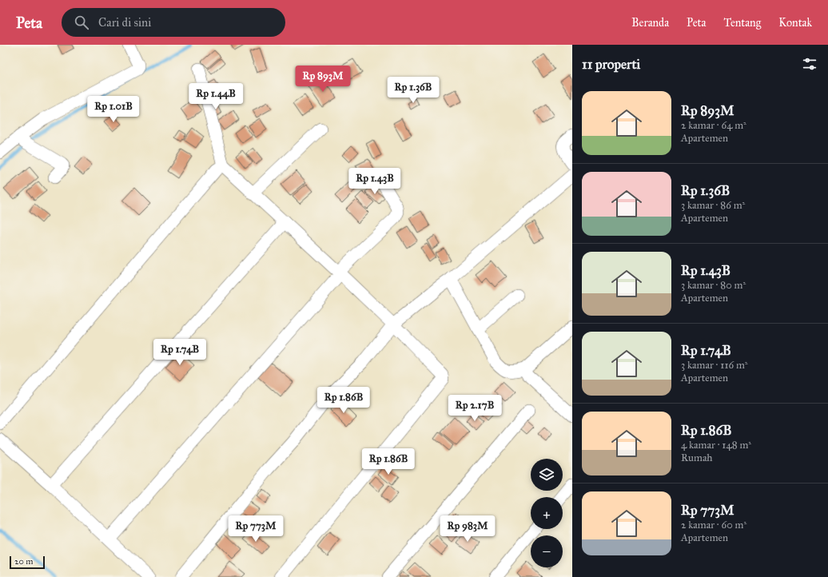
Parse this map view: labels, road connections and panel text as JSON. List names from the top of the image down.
{
  "scale_bar": "20 m",
  "page": {
    "header": "Peta",
    "search": "Cari di sini",
    "nav": [
      "Beranda",
      "Peta",
      "Tentang",
      "Kontak"
    ],
    "heading": "11 properti",
    "price": [
      "Rp 893M",
      "Rp 1.36B",
      "Rp 1.44B",
      "Rp 1.01B",
      "Rp 1.43B",
      "Rp 1.74B",
      "Rp 1.86B",
      "Rp 2.17B",
      "Rp 1.86B",
      "Rp 773M",
      "Rp 983M"
    ],
    "list": [
      {
        "name": "Rp 893M",
        "note": "2 kamar · 64 m² · Apartemen"
      },
      {
        "name": "Rp 1.36B",
        "note": "3 kamar · 86 m² · Apartemen"
      },
      {
        "name": "Rp 1.43B",
        "note": "3 kamar · 80 m² · Apartemen"
      },
      {
        "name": "Rp 1.74B",
        "note": "3 kamar · 116 m² · Apartemen"
      },
      {
        "name": "Rp 1.86B",
        "note": "4 kamar · 148 m² · Rumah"
      },
      {
        "name": "Rp 773M",
        "note": "2 kamar · 60 m² · Apartemen"
      }
    ],
    "map_buttons": ["+", "−"],
    "scale": "20 m"
  }
}
